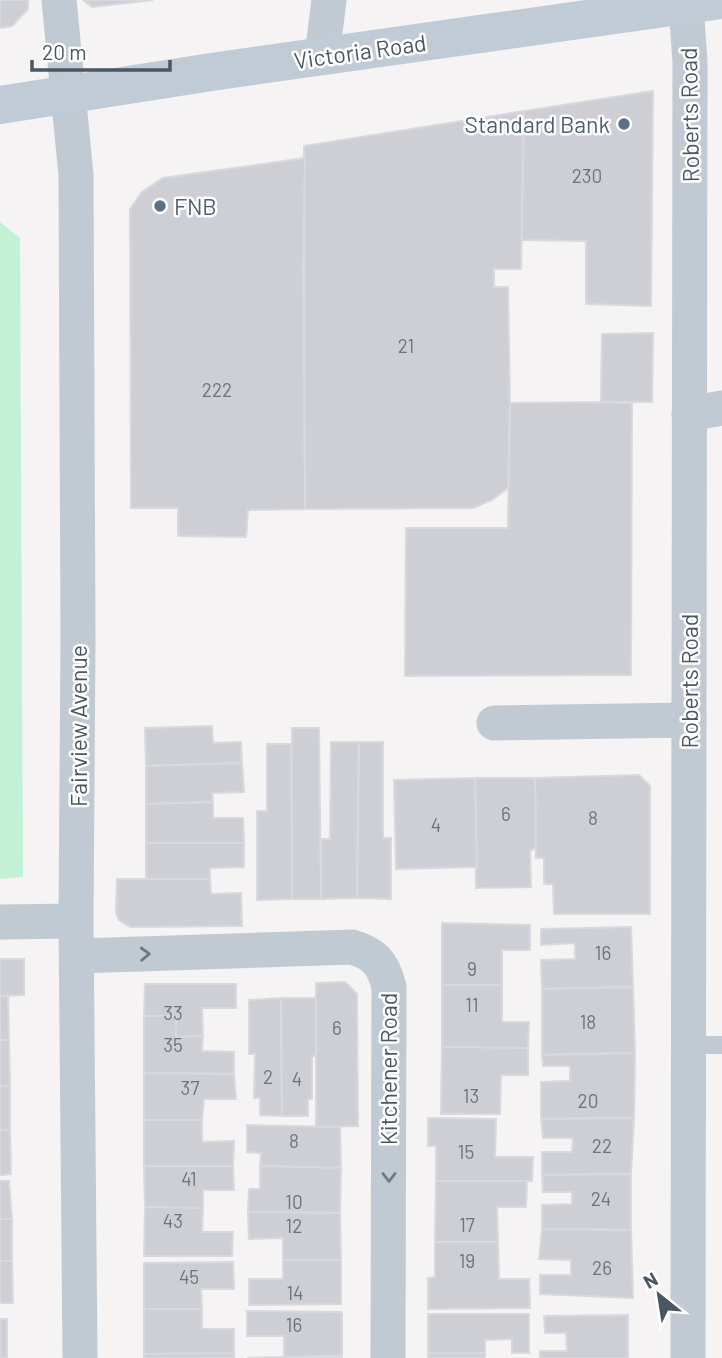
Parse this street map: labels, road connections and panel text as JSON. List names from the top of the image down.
{
  "streets": {
    "main road": ["Victoria Road"],
    "street": ["Roberts Road", "Fairview Avenue", "Kitchener Road"]
  },
  "crossings": [
    ["Victoria Road", "Roberts Road"],
    ["Victoria Road", "Fairview Avenue"],
    ["Fairview Avenue", "Kitchener Road"]
  ],
  "places": ["Standard Bank", "FNB"],
  "house_numbers": [
    "230",
    "21",
    "222",
    "6",
    "8",
    "4",
    "16",
    "9",
    "11",
    "33",
    "18",
    "6",
    "35",
    "2",
    "4",
    "37",
    "13",
    "20",
    "8",
    "22",
    "15",
    "41",
    "24",
    "10",
    "43",
    "17",
    "12",
    "19",
    "26",
    "45",
    "14",
    "16"
  ],
  "scale_bar": "20 m",
  "north": "top left"
}
